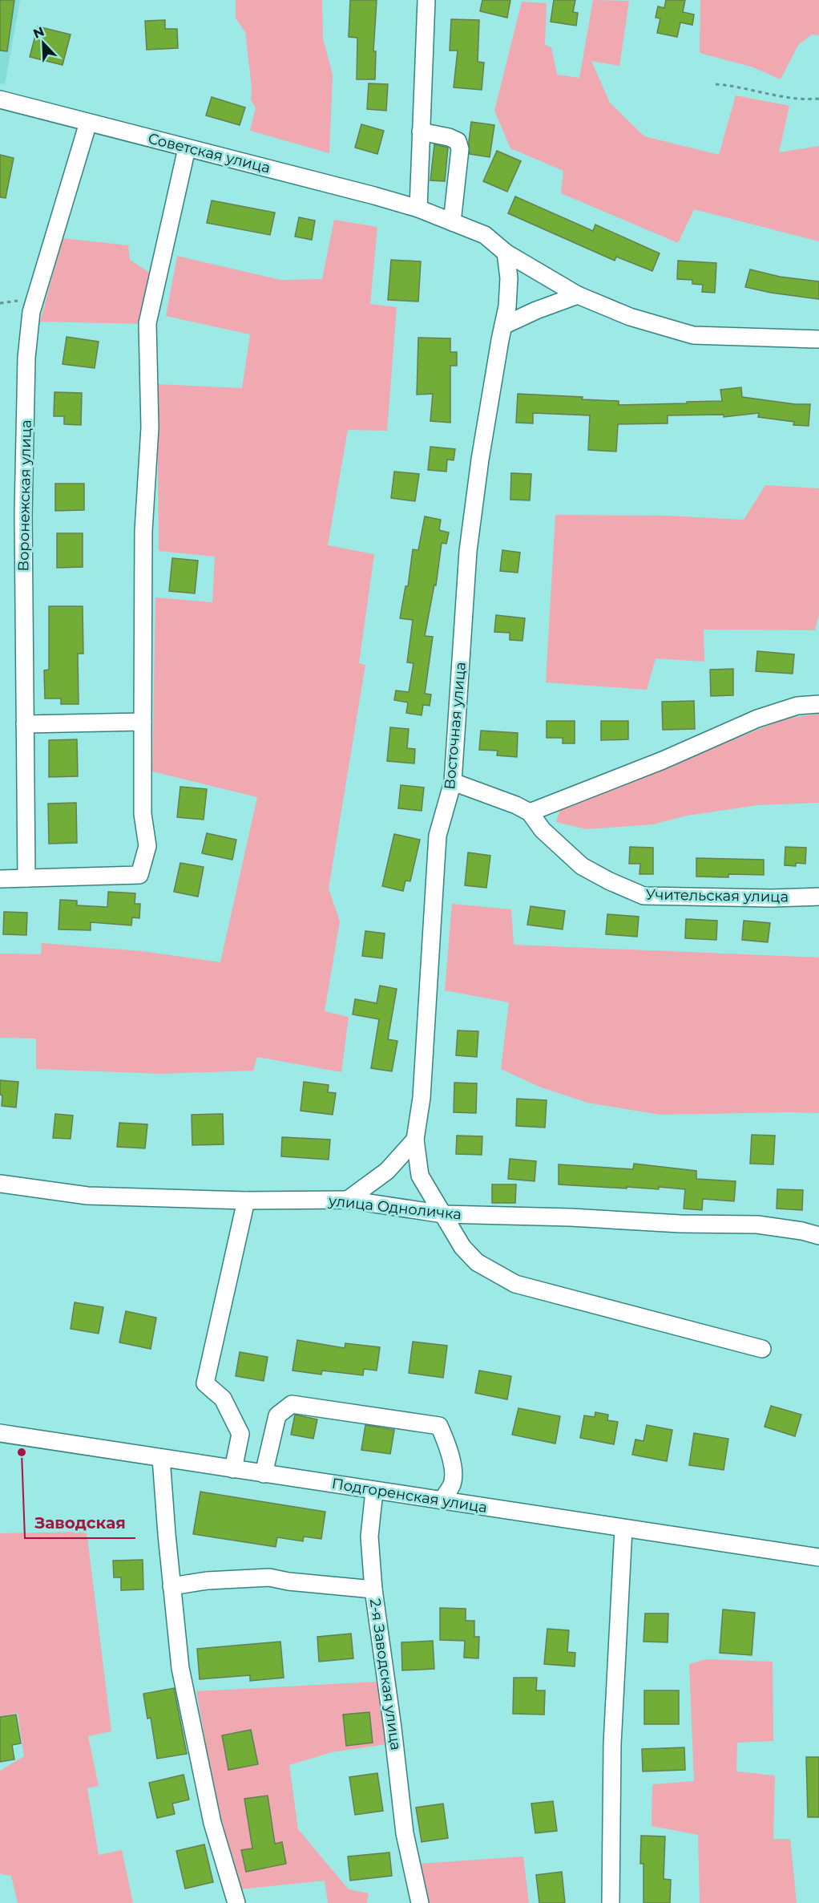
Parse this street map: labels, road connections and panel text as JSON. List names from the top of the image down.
{
  "streets": {
    "street": [
      "Советская улица",
      "Воронежская улица",
      "Восточная улица",
      "Учительская улица",
      "улица Одноличка",
      "Подгоренская улица",
      "2-я Заводская улица"
    ]
  },
  "crossings": [
    ["Советская улица", "Воронежская улица"],
    ["Советская улица", "Восточная улица"],
    ["Восточная улица", "Учительская улица"],
    ["Восточная улица", "улица Одноличка"]
  ],
  "places": ["Заводская"],
  "north": "top left"
}
